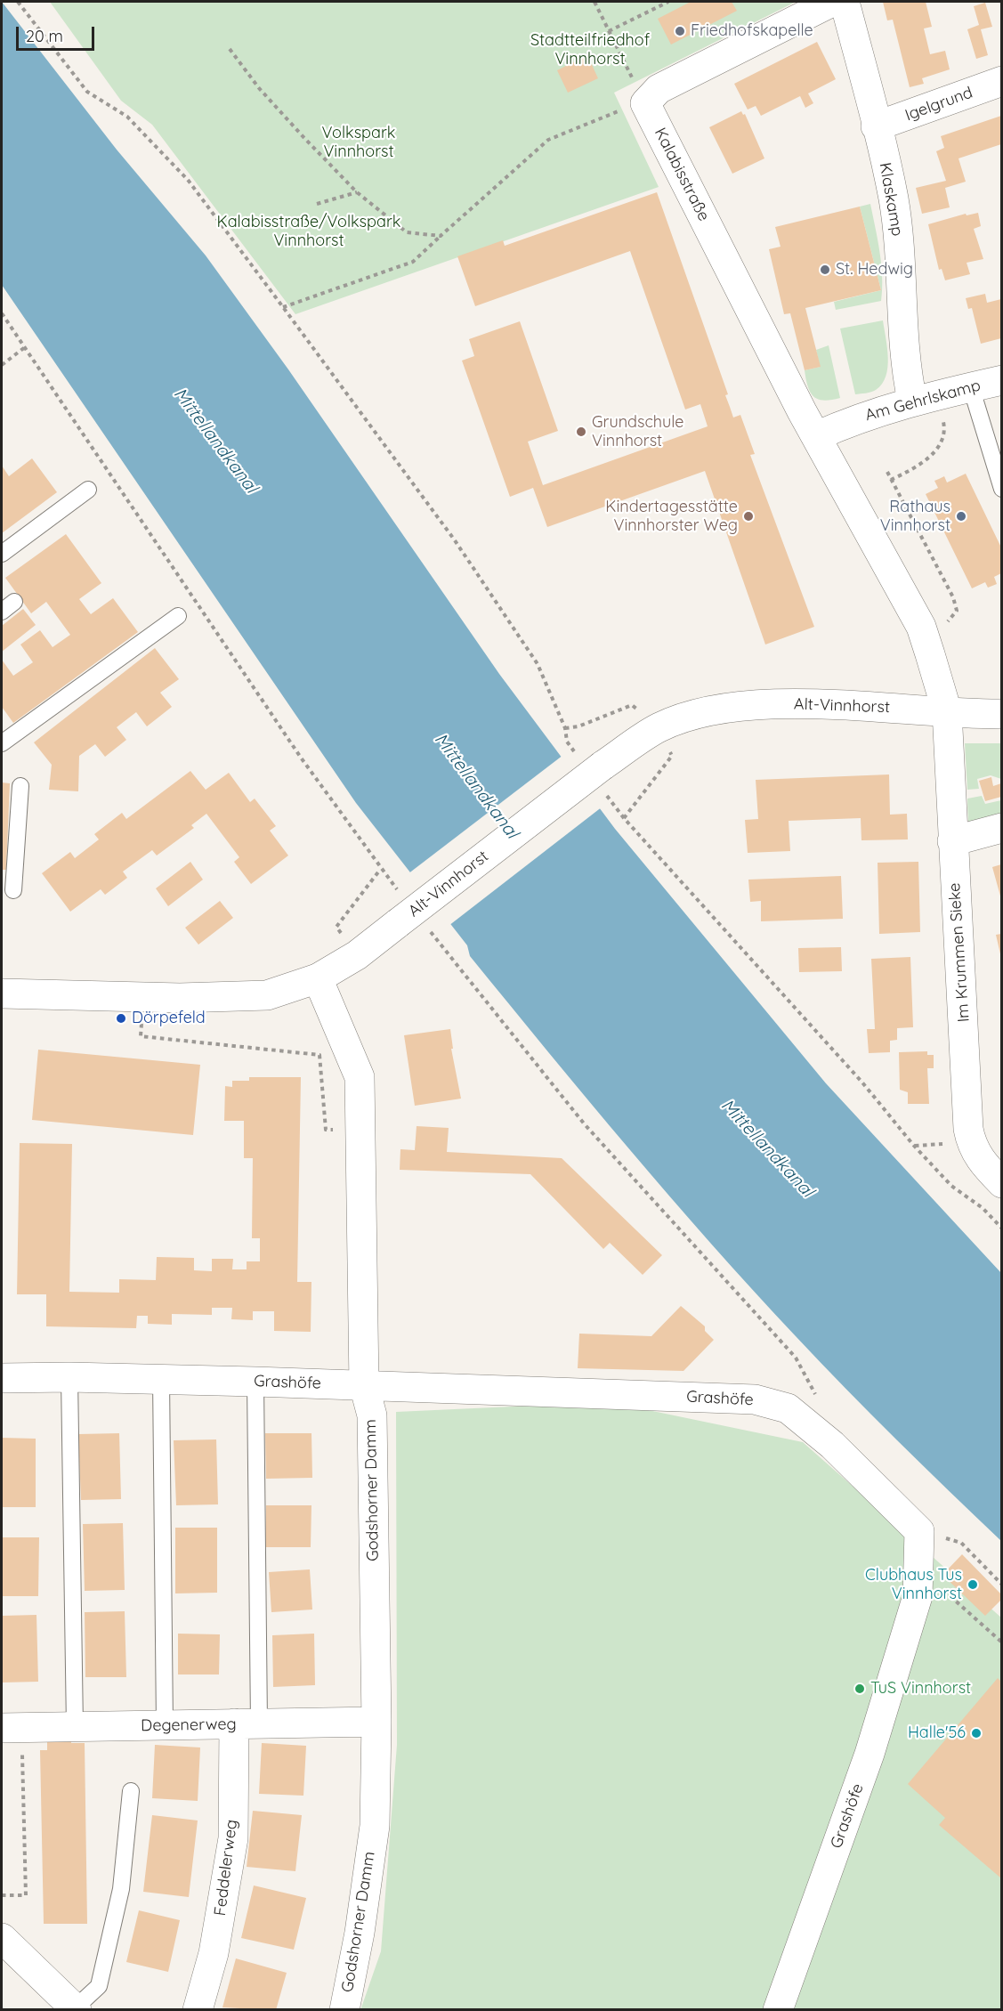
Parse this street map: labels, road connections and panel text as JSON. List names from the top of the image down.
{
  "streets": {
    "street": [
      "Igelgrund",
      "Kalabisstraße",
      "Klaskamp",
      "Am Gehrlskamp",
      "Alt-Vinnhorst",
      "Im Krummen Sieke",
      "Grashöfe",
      "Godshorner Damm",
      "Degenerweg",
      "Feddelerweg"
    ]
  },
  "crossings": [
    ["Igelgrund", "Klaskamp"],
    ["Kalabisstraße", "Am Gehrlskamp"],
    ["Kalabisstraße", "Im Krummen Sieke"],
    ["Klaskamp", "Am Gehrlskamp"],
    ["Alt-Vinnhorst", "Im Krummen Sieke"],
    ["Alt-Vinnhorst", "Godshorner Damm"],
    ["Grashöfe", "Godshorner Damm"],
    ["Godshorner Damm", "Degenerweg"],
    ["Degenerweg", "Feddelerweg"]
  ],
  "water": ["Mittellandkanal"],
  "parks": ["Stadtteilfriedhof Vinnhorst", "Volkspark Vinnhorst", "Kalabisstraße/Volkspark Vinnhorst"],
  "places": [
    "Friedhofskapelle",
    "St. Hedwig",
    "Grundschule Vinnhorst",
    "Kindertagesstätte Vinnhorster Weg",
    "Rathaus Vinnhorst",
    "Dörpefeld",
    "Clubhaus Tus Vinnhorst",
    "TuS Vinnhorst",
    "Halle'56"
  ],
  "scale_bar": "20 m"
}
